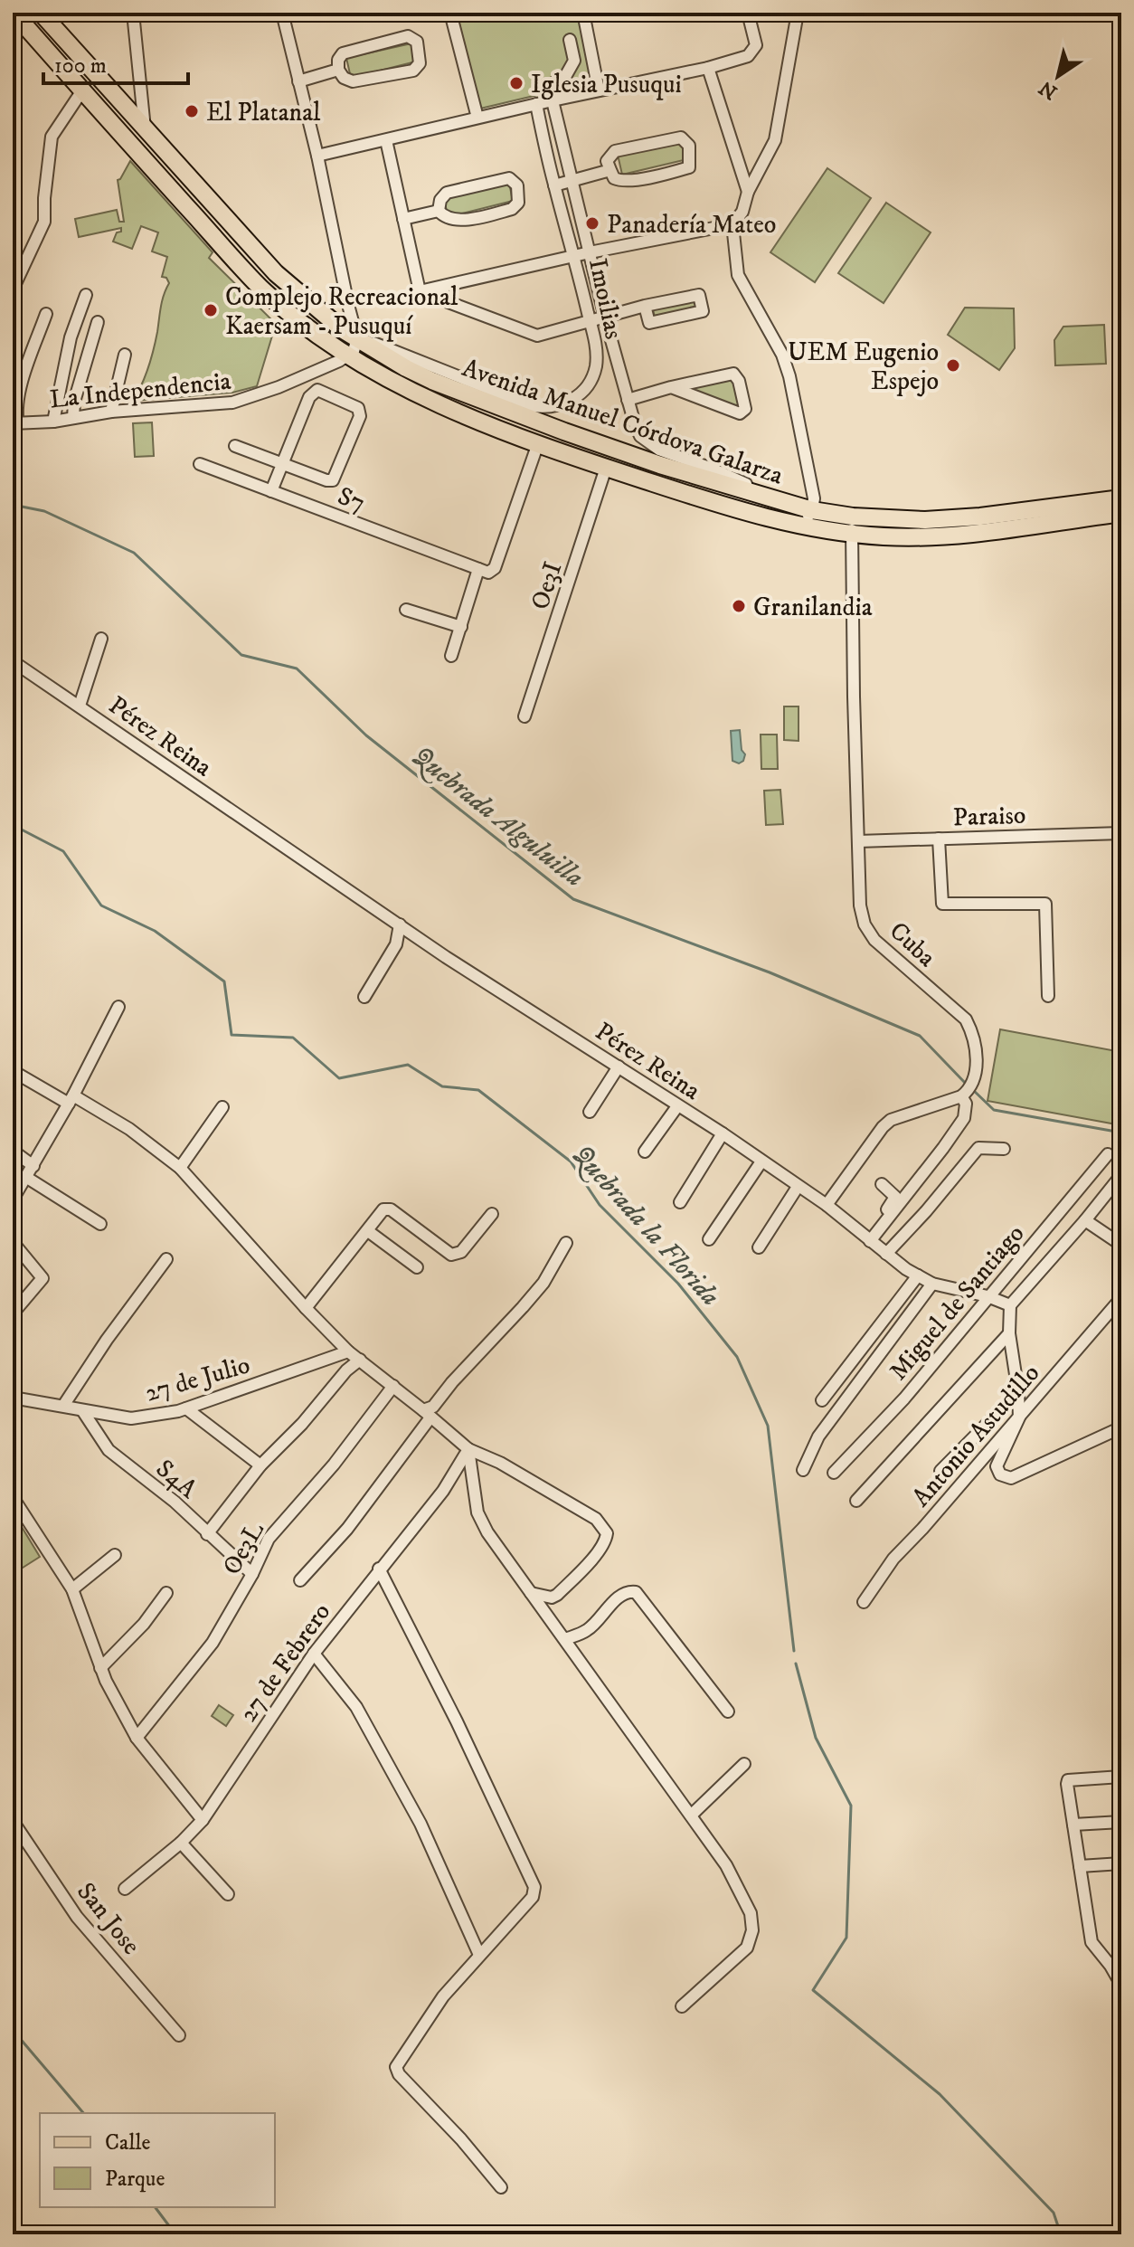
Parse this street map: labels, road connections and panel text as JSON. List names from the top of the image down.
{
  "streets": {
    "main road": ["Avenida Manuel Córdova Galarza"],
    "street": [
      "Imoilias",
      "La Independencia",
      "S7",
      "Oe3I",
      "Pérez Reina",
      "Paraiso",
      "Cuba",
      "Miguel de Santiago",
      "27 de Julio",
      "Antonio Astudillo",
      "S4A",
      "Oe3L",
      "27 de Febrero",
      "San Jose"
    ]
  },
  "crossings": [
    ["Imoilias", "Avenida Manuel Córdova Galarza"],
    ["La Independencia", "Avenida Manuel Córdova Galarza"],
    ["Avenida Manuel Córdova Galarza", "Oe3I"],
    ["Avenida Manuel Córdova Galarza", "Cuba"],
    ["Pérez Reina", "Cuba"],
    ["Pérez Reina", "Miguel de Santiago"],
    ["Paraiso", "Cuba"],
    ["27 de Julio", "S4A"],
    ["S4A", "Oe3L"]
  ],
  "water": ["Quebrada Alguluilla", "Quebrada la Florida"],
  "places": [
    "Iglesia Pusuqui",
    "El Platanal",
    "Panadería Mateo",
    "Complejo Recreacional Kaersam - Pusuquí",
    "UEM Eugenio Espejo",
    "Granilandia"
  ],
  "legend": ["Calle", "Parque"],
  "scale_bar": "100 m",
  "north": "bottom left"
}
